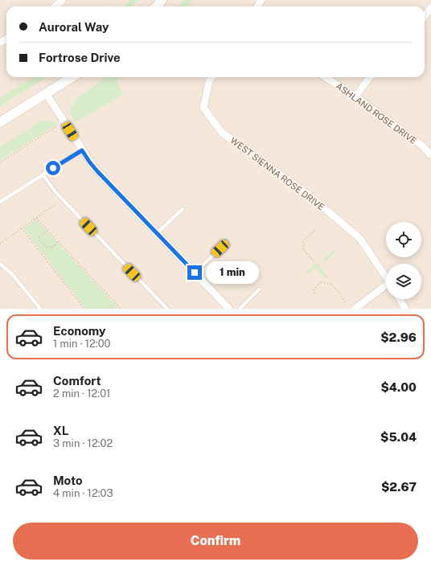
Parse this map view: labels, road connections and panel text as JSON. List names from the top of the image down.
{
  "streets": {
    "street": ["ASHLAND ROSE DRIVE", "WEST SIENNA ROSE DRIVE"]
  },
  "page": {
    "banner": ["Auroral Way", "Fortrose Drive"],
    "bubble": "1 min",
    "list": [
      {
        "name": "Economy",
        "note": "1 min · 12:00",
        "value": "$2.96"
      },
      {
        "name": "Comfort",
        "note": "2 min · 12:01",
        "value": "$4.00"
      },
      {
        "name": "XL",
        "note": "3 min · 12:02",
        "value": "$5.04"
      },
      {
        "name": "Moto",
        "note": "4 min · 12:03",
        "value": "$2.67"
      }
    ],
    "buttons": "Confirm"
  }
}
